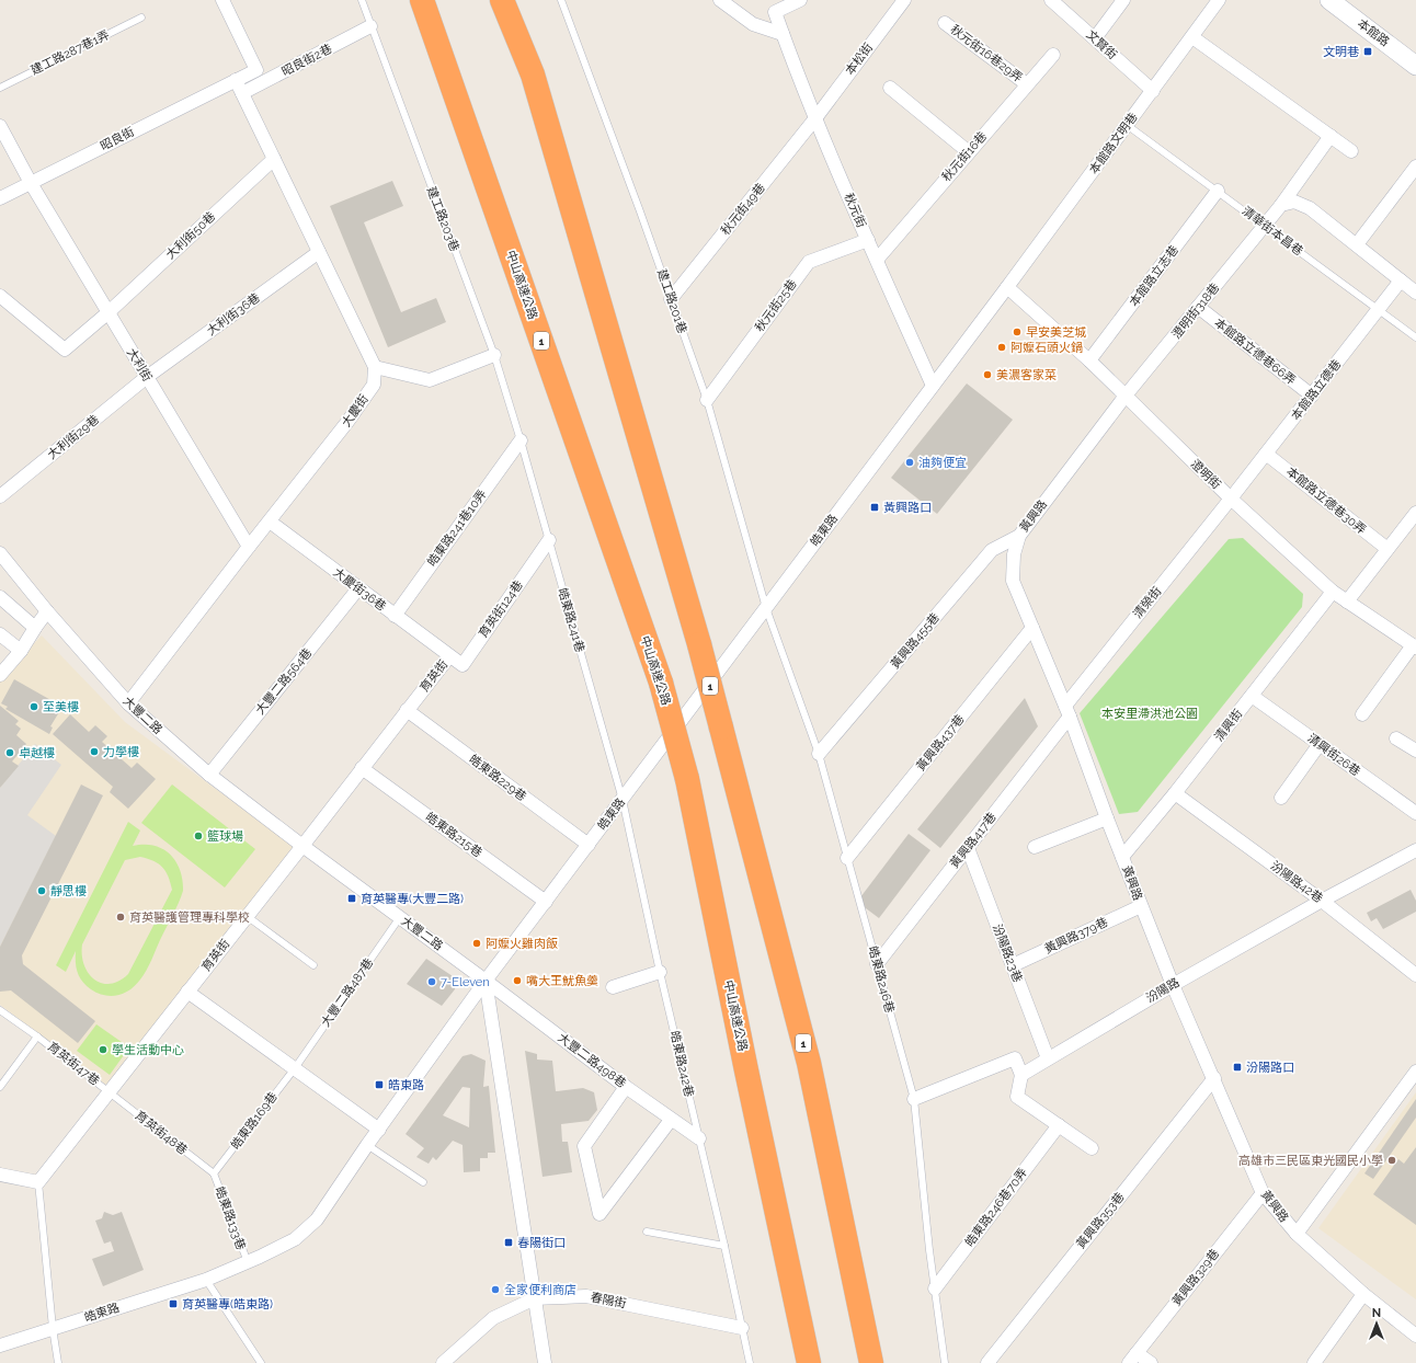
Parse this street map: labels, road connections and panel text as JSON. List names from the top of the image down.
{
  "streets": {
    "highway": ["中山高速公路", "1"],
    "street": [
      "本館路",
      "文賢街",
      "秋元街16巷29弄",
      "本松街",
      "昭良街2巷",
      "昭良街",
      "本館路文明巷",
      "秋元街16巷",
      "秋元街49巷",
      "秋元街",
      "大利街50巷",
      "本館路立志巷",
      "秋元街25巷",
      "澄明街318巷",
      "大利街36巷",
      "本館路立德巷66弄",
      "大利街",
      "本館路立德巷",
      "大慶街",
      "大利街29巷",
      "澄明街",
      "本館路立德巷30弄",
      "黃興路",
      "皓東路241巷10弄",
      "皓東路",
      "大慶街36巷",
      "清榮街",
      "育英街124巷",
      "黃興路455巷",
      "育英街",
      "大豐二路564巷",
      "大豐二路",
      "清興街",
      "黃興路437巷",
      "清興街26巷",
      "皓東路229巷",
      "皓東路215巷",
      "黃興路417巷",
      "汾陽路42巷",
      "黃興路379巷",
      "汾陽路23巷",
      "汾陽路",
      "大豐二路498巷",
      "皓東路246巷70弄",
      "黃興路353巷",
      "黃興路329巷",
      "春陽街"
    ],
    "lane": [
      "建工路287巷1弄",
      "建工路203巷",
      "清華街本昌巷",
      "建工路201巷",
      "皓東路241巷",
      "皓東路246巷",
      "大豐二路487巷",
      "育英街47巷",
      "皓東路242巷",
      "皓東路169巷",
      "育英街48巷",
      "皓東路133巷"
    ]
  },
  "crossings": [
    ["文賢街", "本館路文明巷"],
    ["秋元街16巷29弄", "秋元街16巷"],
    ["本松街", "秋元街49巷"],
    ["本松街", "秋元街"],
    ["昭良街2巷", "建工路203巷"],
    ["昭良街", "大利街"],
    ["本館路文明巷", "清華街本昌巷"],
    ["本館路文明巷", "澄明街"],
    ["本館路文明巷", "皓東路"],
    ["秋元街16巷", "秋元街"],
    ["秋元街49巷", "秋元街"],
    ["秋元街49巷", "建工路201巷"],
    ["秋元街", "秋元街25巷"],
    ["秋元街", "皓東路"],
    ["建工路203巷", "皓東路241巷10弄"],
    ["建工路203巷", "皓東路241巷"],
    ["清華街本昌巷", "本館路立志巷"],
    ["清華街本昌巷", "澄明街318巷"],
    ["清華街本昌巷", "本館路立德巷"],
    ["大利街50巷", "大利街"],
    ["本館路立志巷", "澄明街"],
    ["建工路201巷", "秋元街25巷"],
    ["建工路201巷", "皓東路"],
    ["建工路201巷", "皓東路246巷"],
    ["澄明街318巷", "本館路立德巷66弄"],
    ["澄明街318巷", "澄明街"],
    ["澄明街318巷", "黃興路"],
    ["大利街36巷", "大利街"],
    ["大利街36巷", "大利街29巷"],
    ["本館路立德巷66弄", "本館路立德巷"],
    ["大利街", "大慶街"],
    ["大利街", "大利街29巷"],
    ["本館路立德巷", "澄明街"],
    ["本館路立德巷", "本館路立德巷30弄"],
    ["本館路立德巷", "清榮街"],
    ["大慶街", "大慶街36巷"],
    ["大慶街", "大豐二路"],
    ["澄明街", "黃興路"],
    ["澄明街", "皓東路"],
    ["澄明街", "清榮街"],
    ["澄明街", "清興街"],
    ["黃興路", "清榮街"],
    ["黃興路", "黃興路455巷"],
    ["黃興路", "清興街"],
    ["黃興路", "黃興路437巷"],
    ["黃興路", "黃興路417巷"],
    ["黃興路", "黃興路379巷"],
    ["黃興路", "汾陽路"],
    ["黃興路", "黃興路353巷"],
    ["黃興路", "黃興路329巷"],
    ["皓東路241巷10弄", "大慶街36巷"],
    ["皓東路241巷10弄", "皓東路241巷"],
    ["皓東路", "皓東路241巷"],
    ["皓東路", "大豐二路"],
    ["皓東路", "皓東路229巷"],
    ["皓東路", "皓東路215巷"],
    ["皓東路", "皓東路246巷"],
    ["皓東路", "大豐二路498巷"],
    ["皓東路", "皓東路242巷"],
    ["皓東路", "皓東路133巷"],
    ["大慶街36巷", "育英街124巷"],
    ["大慶街36巷", "育英街"],
    ["大慶街36巷", "大豐二路564巷"],
    ["清榮街", "黃興路417巷"],
    ["育英街124巷", "皓東路241巷"],
    ["育英街124巷", "育英街"],
    ["皓東路241巷", "皓東路242巷"],
    ["黃興路455巷", "皓東路246巷"],
    ["育英街", "大豐二路"],
    ["育英街", "皓東路229巷"],
    ["育英街", "皓東路215巷"],
    ["育英街", "育英街47巷"],
    ["育英街", "育英街48巷"],
    ["大豐二路564巷", "大豐二路"],
    ["大豐二路", "大豐二路487巷"],
    ["大豐二路", "大豐二路498巷"],
    ["清興街", "清興街26巷"],
    ["清興街", "汾陽路42巷"],
    ["黃興路437巷", "皓東路246巷"],
    ["黃興路417巷", "汾陽路23巷"],
    ["黃興路417巷", "皓東路246巷"],
    ["汾陽路42巷", "汾陽路"],
    ["黃興路379巷", "汾陽路23巷"],
    ["汾陽路23巷", "汾陽路"],
    ["皓東路246巷", "皓東路246巷70弄"],
    ["大豐二路487巷", "皓東路169巷"],
    ["大豐二路498巷", "皓東路242巷"],
    ["育英街47巷", "育英街48巷"],
    ["皓東路242巷", "春陽街"],
    ["皓東路169巷", "育英街48巷"],
    ["皓東路169巷", "皓東路133巷"],
    ["育英街48巷", "皓東路133巷"]
  ],
  "parks": ["本安里滯洪池公園"],
  "places": {
    "transit": [
      "文明巷",
      "黃興路口",
      "育英醫專(大豐二路)",
      "汾陽路口",
      "皓東路",
      "春陽街口",
      "育英醫專(皓東路)"
    ],
    "other": [
      "早安美芝城",
      "阿嬤石頭火鍋",
      "美濃客家菜",
      "油夠便宜",
      "至美樓",
      "力學樓",
      "卓越樓",
      "籃球場",
      "靜思樓",
      "育英醫護管理專科學校",
      "阿嬤火雞肉飯",
      "嘴大王魷魚羹",
      "7-Eleven",
      "學生活動中心",
      "高雄市三民區東光國民小學",
      "全家便利商店"
    ]
  },
  "north": "top"
}
